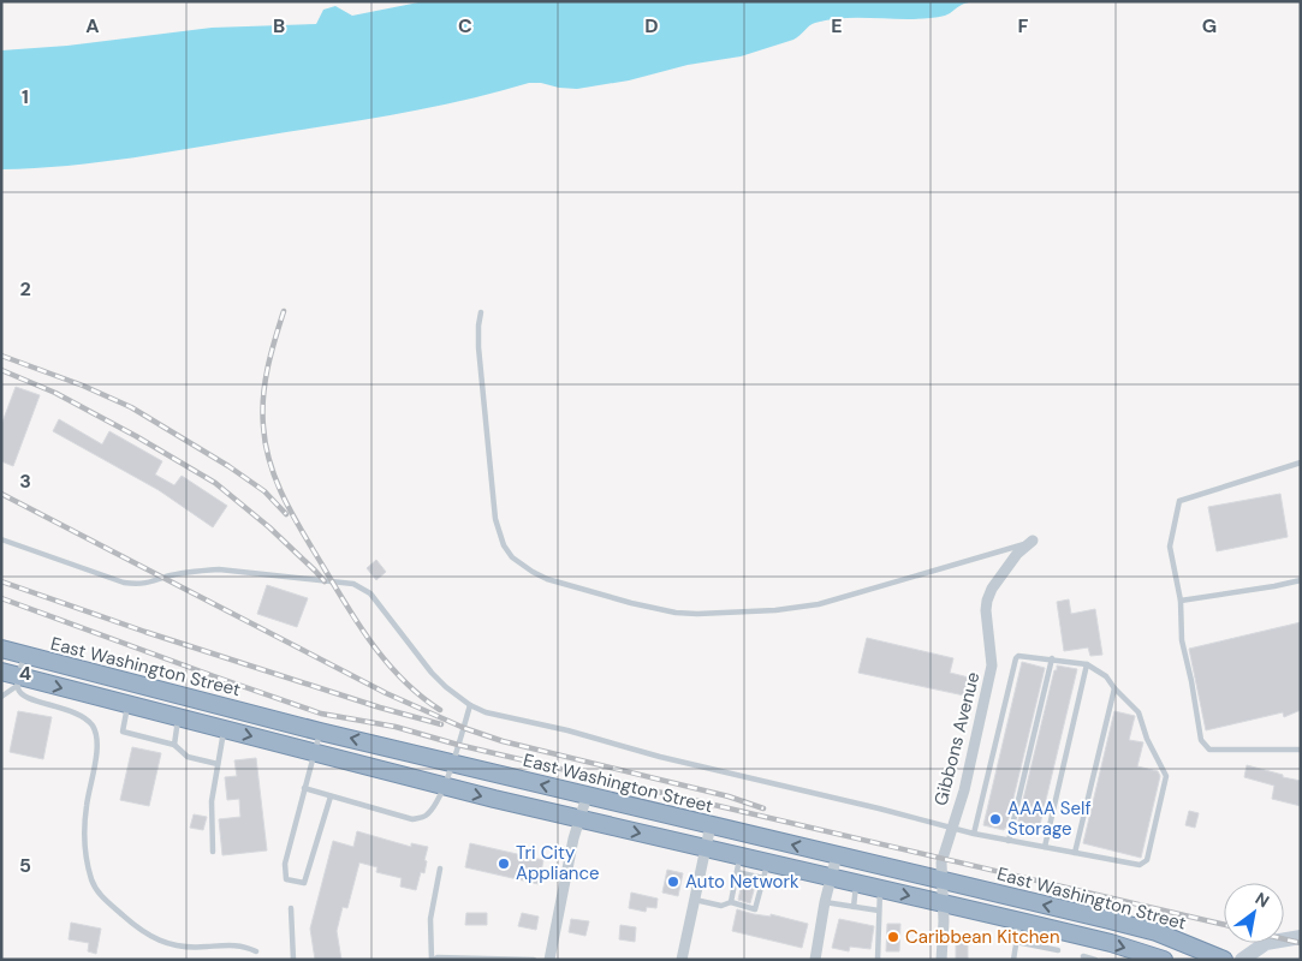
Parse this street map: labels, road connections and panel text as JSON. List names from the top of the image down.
{
  "streets": {
    "highway": ["East Washington Street"],
    "street": ["Gibbons Avenue"]
  },
  "crossings": [
    ["East Washington Street", "Gibbons Avenue"]
  ],
  "places": [
    "AAAA Self Storage",
    "Tri City Appliance",
    "Auto Network",
    "Caribbean Kitchen"
  ],
  "north": "top right",
  "grid": {
    "columns": [
      "A",
      "B",
      "C",
      "D",
      "E",
      "F",
      "G"
    ],
    "rows": [
      "1",
      "2",
      "3",
      "4",
      "5"
    ]
  }
}
